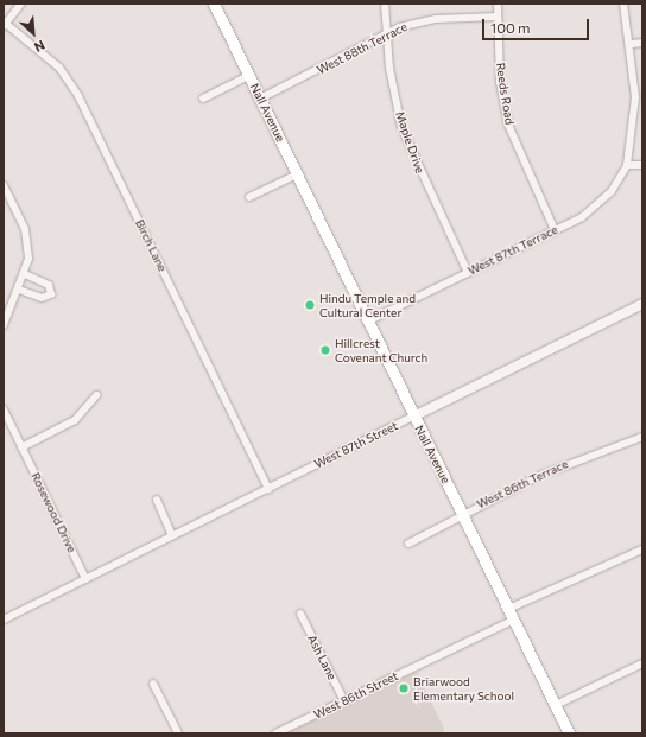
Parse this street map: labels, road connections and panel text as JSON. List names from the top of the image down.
{
  "streets": {
    "main road": ["Nall Avenue"],
    "street": [
      "West 88th Terrace",
      "Reeds Road",
      "Maple Drive",
      "Birch Lane",
      "West 87th Terrace",
      "West 87th Street",
      "West 86th Terrace",
      "Rosewood Drive",
      "Ash Lane",
      "West 86th Street"
    ]
  },
  "crossings": [
    ["West 88th Terrace", "Reeds Road"],
    ["West 88th Terrace", "Nall Avenue"],
    ["West 88th Terrace", "Maple Drive"],
    ["Reeds Road", "West 87th Terrace"],
    ["Nall Avenue", "West 87th Terrace"],
    ["Nall Avenue", "West 87th Street"],
    ["Nall Avenue", "West 86th Terrace"],
    ["Nall Avenue", "West 86th Street"],
    ["Maple Drive", "West 87th Terrace"],
    ["Birch Lane", "West 87th Street"],
    ["West 87th Street", "Rosewood Drive"],
    ["Ash Lane", "West 86th Street"]
  ],
  "places": ["Hindu Temple and Cultural Center", "Hillcrest Covenant Church", "Briarwood Elementary School"],
  "scale_bar": "100 m",
  "north": "bottom right"
}
